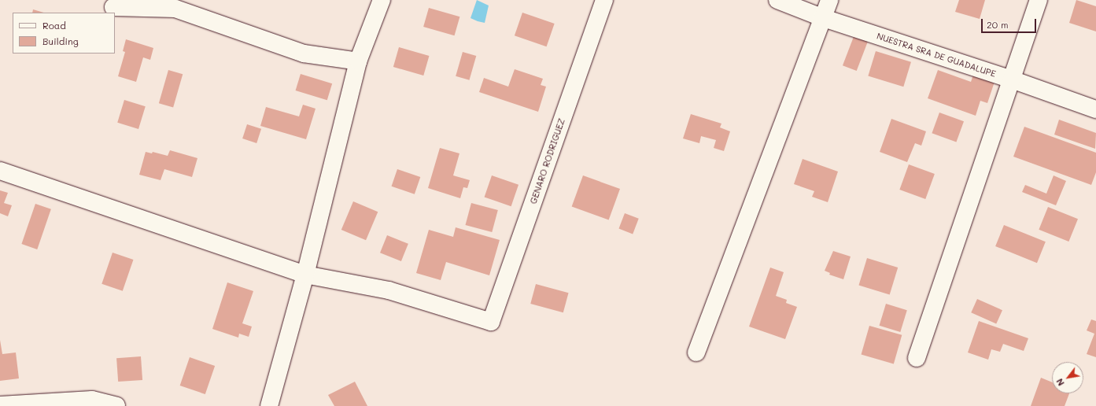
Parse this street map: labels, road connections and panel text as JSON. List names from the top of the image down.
{
  "streets": {
    "street": ["NUESTRA SRA DE GUADALUPE", "GENARO RODRIGUEZ"]
  },
  "legend": ["Road", "Building"],
  "scale_bar": "20 m",
  "north": "bottom left"
}
